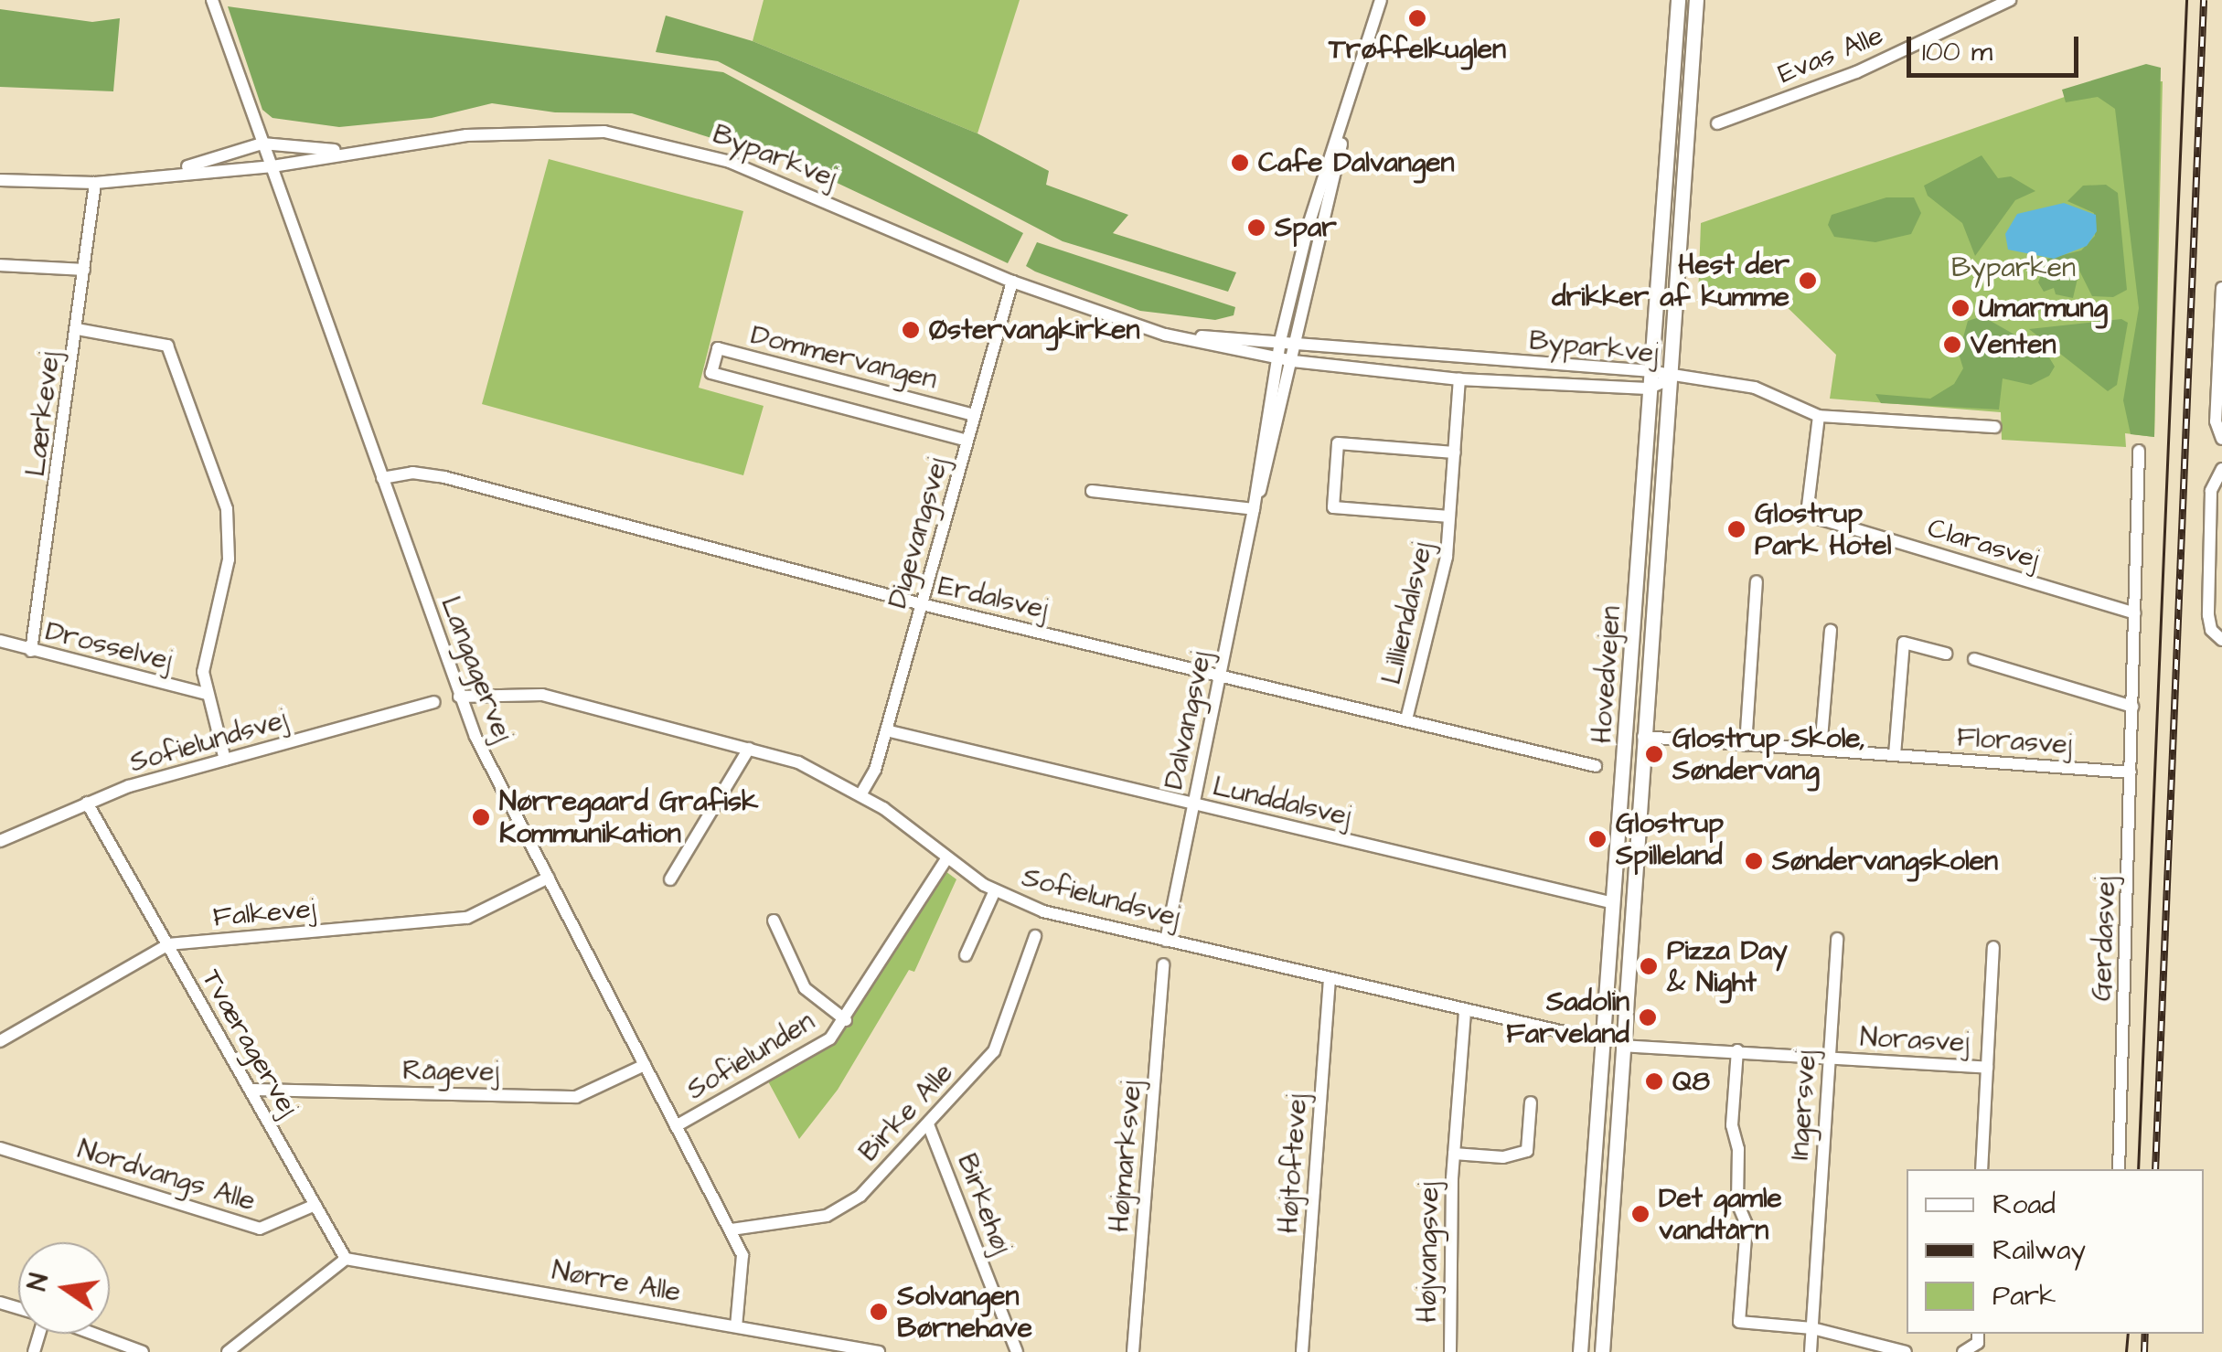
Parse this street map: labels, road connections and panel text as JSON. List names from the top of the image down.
{
  "streets": {
    "main road": ["Hovedvejen"],
    "street": [
      "Evas Alle",
      "Byparkvej",
      "Dommervangen",
      "Lærkevej",
      "Digevangsvej",
      "Clarasvej",
      "Erdalsvej",
      "Lilliendalsvej",
      "Drosselvej",
      "Langagervej",
      "Dalvangsvej",
      "Sofielundsvej",
      "Florasvej",
      "Lunddalsvej",
      "Falkevej",
      "Gerdasvej",
      "Norasvej",
      "Tværagervej",
      "Sofielunden",
      "Rågevej",
      "Ingersvej",
      "Birke Alle",
      "Højmarksvej",
      "Højtoftevej",
      "Nordvangs Alle",
      "Birkehøj",
      "Højvangsvej",
      "Nørre Alle"
    ]
  },
  "crossings": [
    ["Byparkvej", "Lærkevej"],
    ["Byparkvej", "Digevangsvej"],
    ["Byparkvej", "Lilliendalsvej"],
    ["Byparkvej", "Langagervej"],
    ["Byparkvej", "Hovedvejen"],
    ["Byparkvej", "Dalvangsvej"],
    ["Dommervangen", "Digevangsvej"],
    ["Lærkevej", "Drosselvej"],
    ["Digevangsvej", "Erdalsvej"],
    ["Digevangsvej", "Sofielundsvej"],
    ["Digevangsvej", "Lunddalsvej"],
    ["Clarasvej", "Gerdasvej"],
    ["Erdalsvej", "Lilliendalsvej"],
    ["Erdalsvej", "Langagervej"],
    ["Erdalsvej", "Dalvangsvej"],
    ["Langagervej", "Sofielundsvej"],
    ["Langagervej", "Falkevej"],
    ["Langagervej", "Sofielunden"],
    ["Langagervej", "Rågevej"],
    ["Langagervej", "Birke Alle"],
    ["Langagervej", "Nørre Alle"],
    ["Hovedvejen", "Sofielundsvej"],
    ["Hovedvejen", "Florasvej"],
    ["Hovedvejen", "Lunddalsvej"],
    ["Hovedvejen", "Norasvej"],
    ["Dalvangsvej", "Sofielundsvej"],
    ["Dalvangsvej", "Lunddalsvej"],
    ["Sofielundsvej", "Tværagervej"],
    ["Sofielundsvej", "Sofielunden"],
    ["Sofielundsvej", "Højtoftevej"],
    ["Sofielundsvej", "Højvangsvej"],
    ["Florasvej", "Gerdasvej"],
    ["Falkevej", "Tværagervej"],
    ["Norasvej", "Ingersvej"],
    ["Tværagervej", "Rågevej"],
    ["Tværagervej", "Nordvangs Alle"],
    ["Tværagervej", "Nørre Alle"],
    ["Birke Alle", "Birkehøj"]
  ],
  "parks": ["Byparken"],
  "places": [
    "Trøffelkuglen",
    "Cafe Dalvangen",
    "Spar",
    "Hest der drikker af kumme",
    "Umarmung",
    "Østervangkirken",
    "Venten",
    "Glostrup Park Hotel",
    "Glostrup Skole, Søndervang",
    "Nørregaard Grafisk Kommunikation",
    "Glostrup Spilleland",
    "Søndervangskolen",
    "Pizza Day & Night",
    "Sadolin Farveland",
    "Q8",
    "Det gamle vandtårn",
    "Solvangen Børnehave"
  ],
  "legend": ["Road", "Railway", "Park"],
  "scale_bar": "100 m",
  "north": "left"
}
